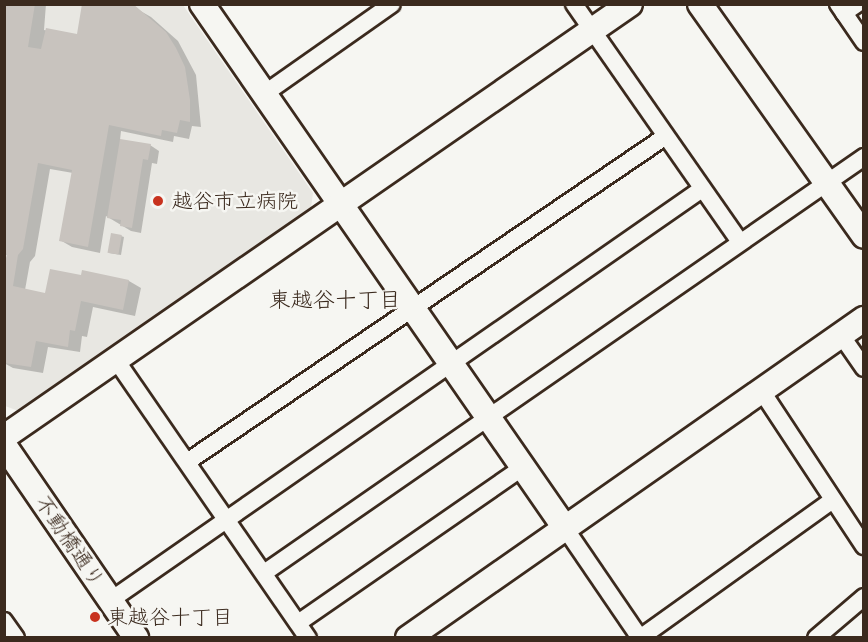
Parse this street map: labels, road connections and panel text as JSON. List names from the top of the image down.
{
  "streets": {
    "street": ["不動橋通り"]
  },
  "districts": ["東越谷十丁目"],
  "places": ["越谷市立病院", "東越谷十丁目"]
}
